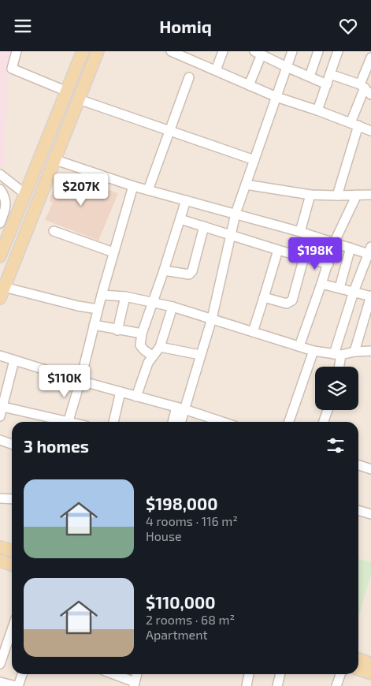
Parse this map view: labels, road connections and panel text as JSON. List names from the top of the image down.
{
  "page": {
    "header": "Homiq",
    "price": ["$207K", "$198K", "$110K"],
    "heading": "3 homes",
    "list": [
      {
        "name": "$198,000",
        "note": "4 rooms · 116 m² · House"
      },
      {
        "name": "$110,000",
        "note": "2 rooms · 68 m² · Apartment"
      }
    ]
  }
}
